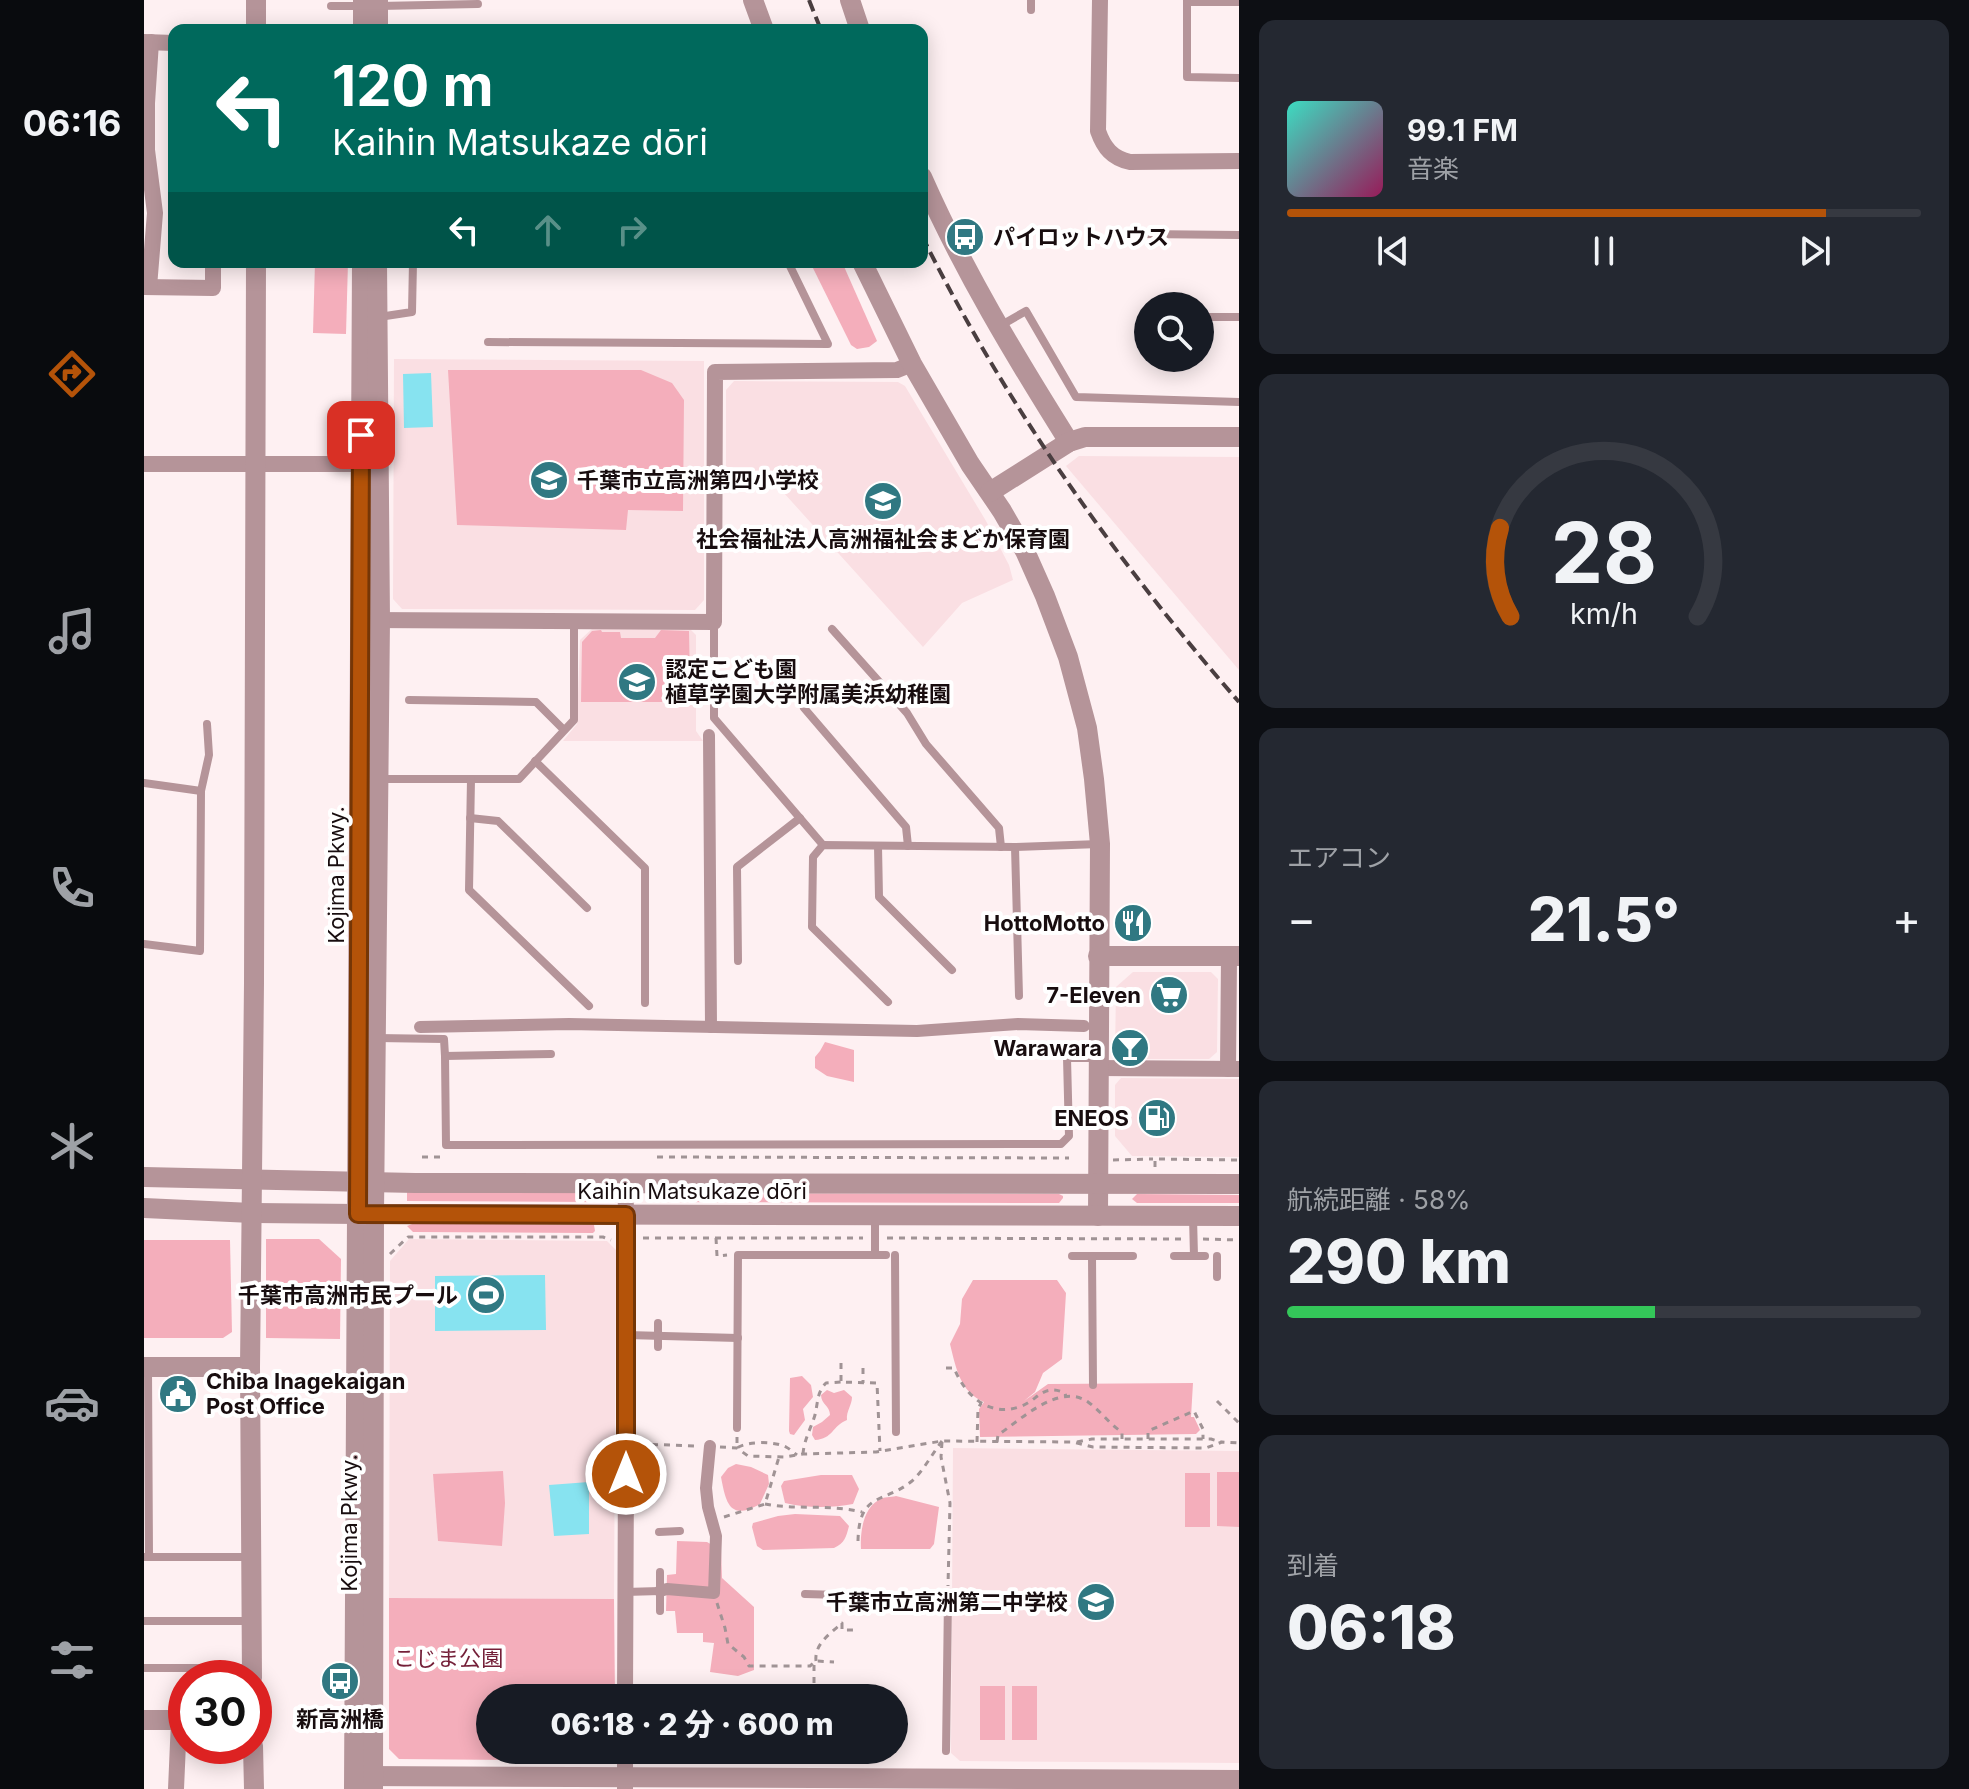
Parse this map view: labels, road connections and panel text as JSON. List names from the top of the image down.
{
  "streets": {
    "street": ["Kojima Pkwy.", "Kaihin Matsukaze dōri"]
  },
  "crossings": [
    ["Kojima Pkwy.", "Kaihin Matsukaze dōri"]
  ],
  "parks": ["こじま公園"],
  "places": {
    "bus stop": ["パイロットハウス", "新高洲橋"],
    "school or university": [
      "千葉市立高洲第四小学校",
      "社会福祉法人高洲福祉会まどか保育園",
      "認定こども園 植草学園大学附属美浜幼稚園",
      "千葉市立高洲第二中学校"
    ],
    "restaurant": ["HottoMotto"],
    "supermarket": ["7-Eleven"],
    "bar": ["Warawara"],
    "fuel station": ["ENEOS"],
    "sports": ["千葉市高洲市民プール"],
    "public building": ["Chiba Inagekaigan Post Office"]
  },
  "page": {
    "tabs": "06:16",
    "turn": ["120 m", "Kaihin Matsukaze dōri"],
    "song": ["99.1 FM", "音楽"],
    "tile": [
      "エアコン",
      ["航続距離 · 58%", "290 km"],
      ["到着", "06:18"]
    ],
    "heat": ["−", "21.5°", "+"],
    "limit": "30",
    "trip": "06:18 · 2 分 · 600 m",
    "gauge": ["28", "km/h"]
  }
}
